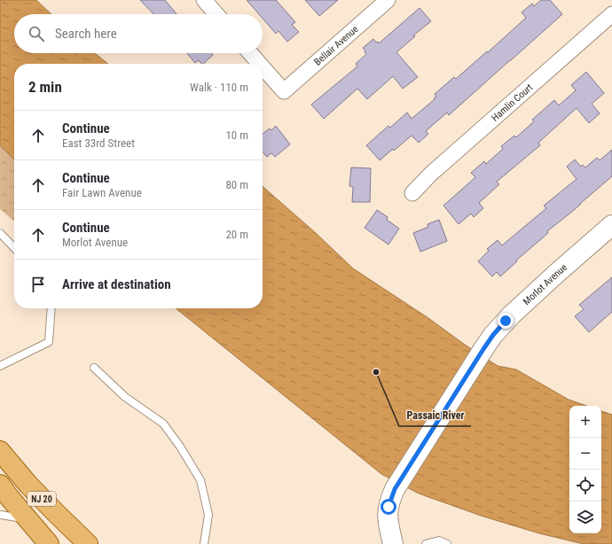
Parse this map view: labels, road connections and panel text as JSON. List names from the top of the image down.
{
  "streets": {
    "main road": ["Morlot Avenue", "NJ 20"],
    "street": ["Bellair Avenue", "Hamlin Court"]
  },
  "places": ["Passaic River"],
  "page": {
    "search": "Search here",
    "heading": ["2 min", "Walk · 110 m"],
    "list": [
      ["Continue", "East 33rd Street", "10 m"],
      ["Continue", "Fair Lawn Avenue", "80 m"],
      ["Continue", "Morlot Avenue", "20 m"],
      "Arrive at destination"
    ],
    "map_buttons": ["+", "−"]
  }
}
